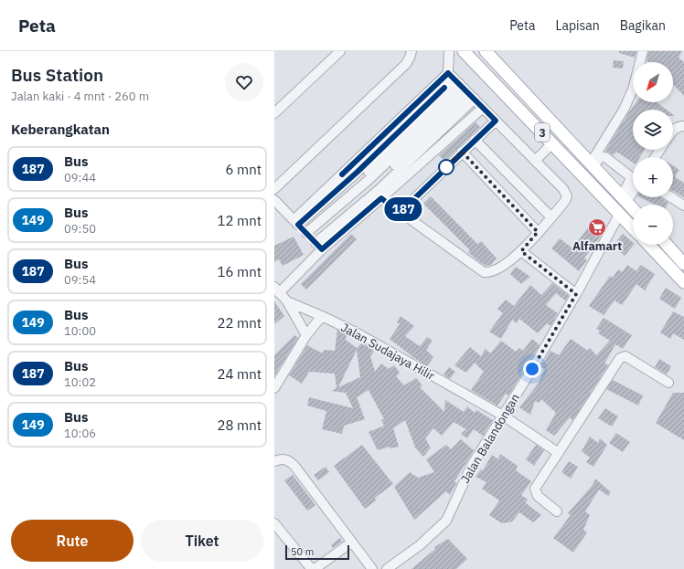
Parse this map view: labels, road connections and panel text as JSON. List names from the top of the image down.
{
  "streets": {
    "main road": ["3"],
    "street": ["Jalan Sudajaya Hilir", "Jalan Balandongan"]
  },
  "crossings": [
    ["3", "Jalan Balandongan"],
    ["Jalan Sudajaya Hilir", "Jalan Balandongan"]
  ],
  "places": {
    "supermarket": ["Alfamart"]
  },
  "lines": ["bus line 187"],
  "scale_bar": "50 m",
  "north": "bottom left",
  "page": {
    "header": "Peta",
    "nav": ["Peta", "Lapisan", "Bagikan"],
    "heading": [
      ["Bus Station", "Jalan kaki · 4 mnt · 260 m"],
      "Keberangkatan"
    ],
    "on_map": "187",
    "map_buttons": ["+", "−"],
    "list": [
      {
        "mark": "187",
        "name": "Bus",
        "note": "09:44",
        "value": "6 mnt"
      },
      {
        "mark": "149",
        "name": "Bus",
        "note": "09:50",
        "value": "12 mnt"
      },
      {
        "mark": "187",
        "name": "Bus",
        "note": "09:54",
        "value": "16 mnt"
      },
      {
        "mark": "149",
        "name": "Bus",
        "note": "10:00",
        "value": "22 mnt"
      },
      {
        "mark": "187",
        "name": "Bus",
        "note": "10:02",
        "value": "24 mnt"
      },
      {
        "mark": "149",
        "name": "Bus",
        "note": "10:06",
        "value": "28 mnt"
      }
    ],
    "buttons": ["Rute", "Tiket"],
    "scale": "50 m"
  }
}
